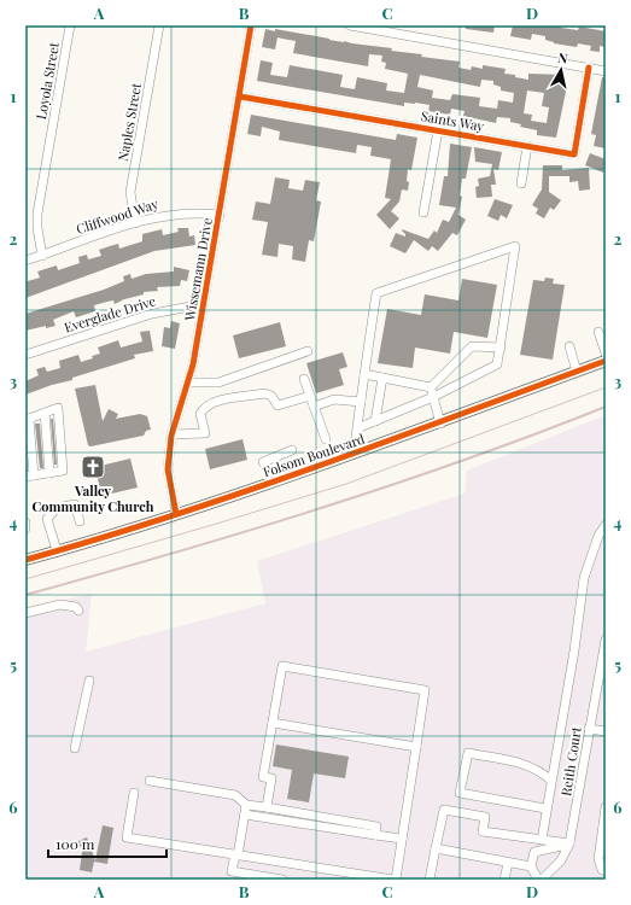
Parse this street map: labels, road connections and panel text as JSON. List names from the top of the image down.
{
  "streets": {
    "main road": ["Folsom Boulevard"],
    "street": [
      "Loyola Street",
      "Saints Way",
      "Naples Street",
      "Cliffwood Way",
      "Wissemann Drive",
      "Everglade Drive",
      "Reith Court"
    ]
  },
  "crossings": [
    ["Loyola Street", "Cliffwood Way"],
    ["Saints Way", "Wissemann Drive"],
    ["Naples Street", "Cliffwood Way"],
    ["Cliffwood Way", "Wissemann Drive"],
    ["Wissemann Drive", "Everglade Drive"],
    ["Wissemann Drive", "Folsom Boulevard"]
  ],
  "places": {
    "church": ["Valley Community Church"]
  },
  "scale_bar": "100 m",
  "north": "top",
  "grid": {
    "columns": [
      "A",
      "B",
      "C",
      "D"
    ],
    "rows": [
      "1",
      "2",
      "3",
      "4",
      "5",
      "6"
    ]
  }
}
